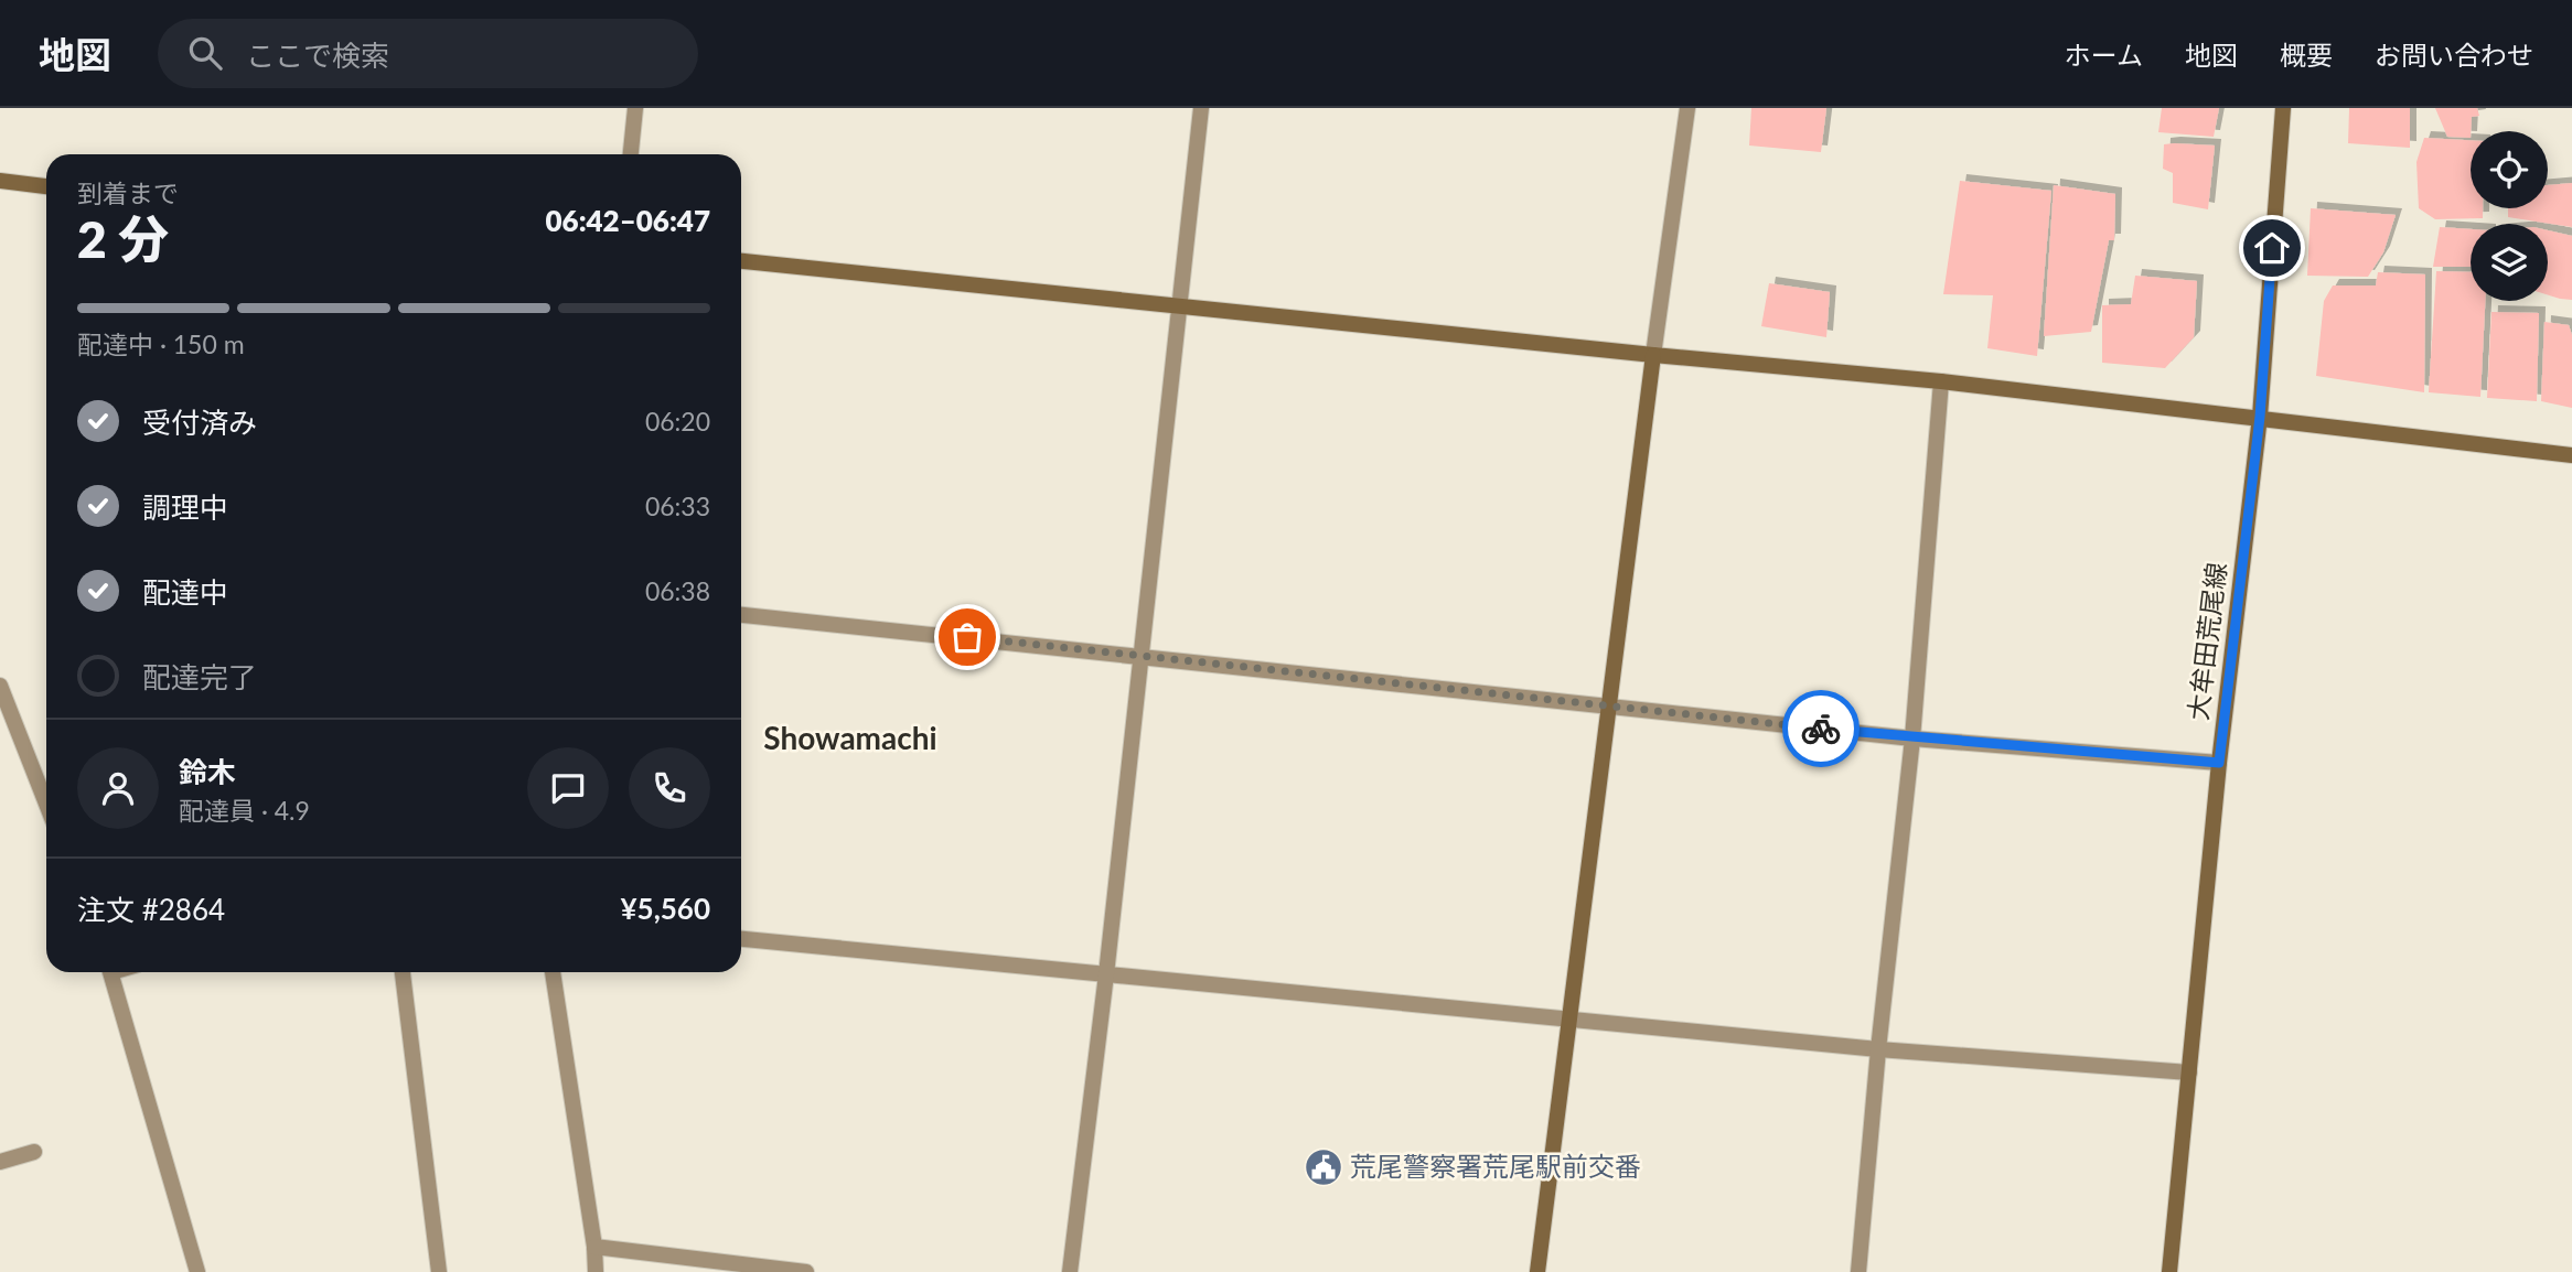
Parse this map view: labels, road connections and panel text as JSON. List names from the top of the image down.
{
  "streets": {
    "street": ["大牟田荒尾線"]
  },
  "districts": ["Showamachi"],
  "places": {
    "public building": ["荒尾警察署荒尾駅前交番"]
  },
  "page": {
    "header": "地図",
    "search": "ここで検索",
    "nav": [
      "ホーム",
      "地図",
      "概要",
      "お問い合わせ"
    ],
    "heading": ["2 分", "到着まで", "06:42–06:47"],
    "panel": [
      "鈴木",
      "配達員 · 4.9",
      "注文 #2864",
      "¥5,560"
    ],
    "bar": "配達中 · 150 m",
    "list": [
      ["受付済み", "06:20"],
      ["調理中", "06:33"],
      ["配達中", "06:38"],
      "配達完了"
    ]
  }
}
